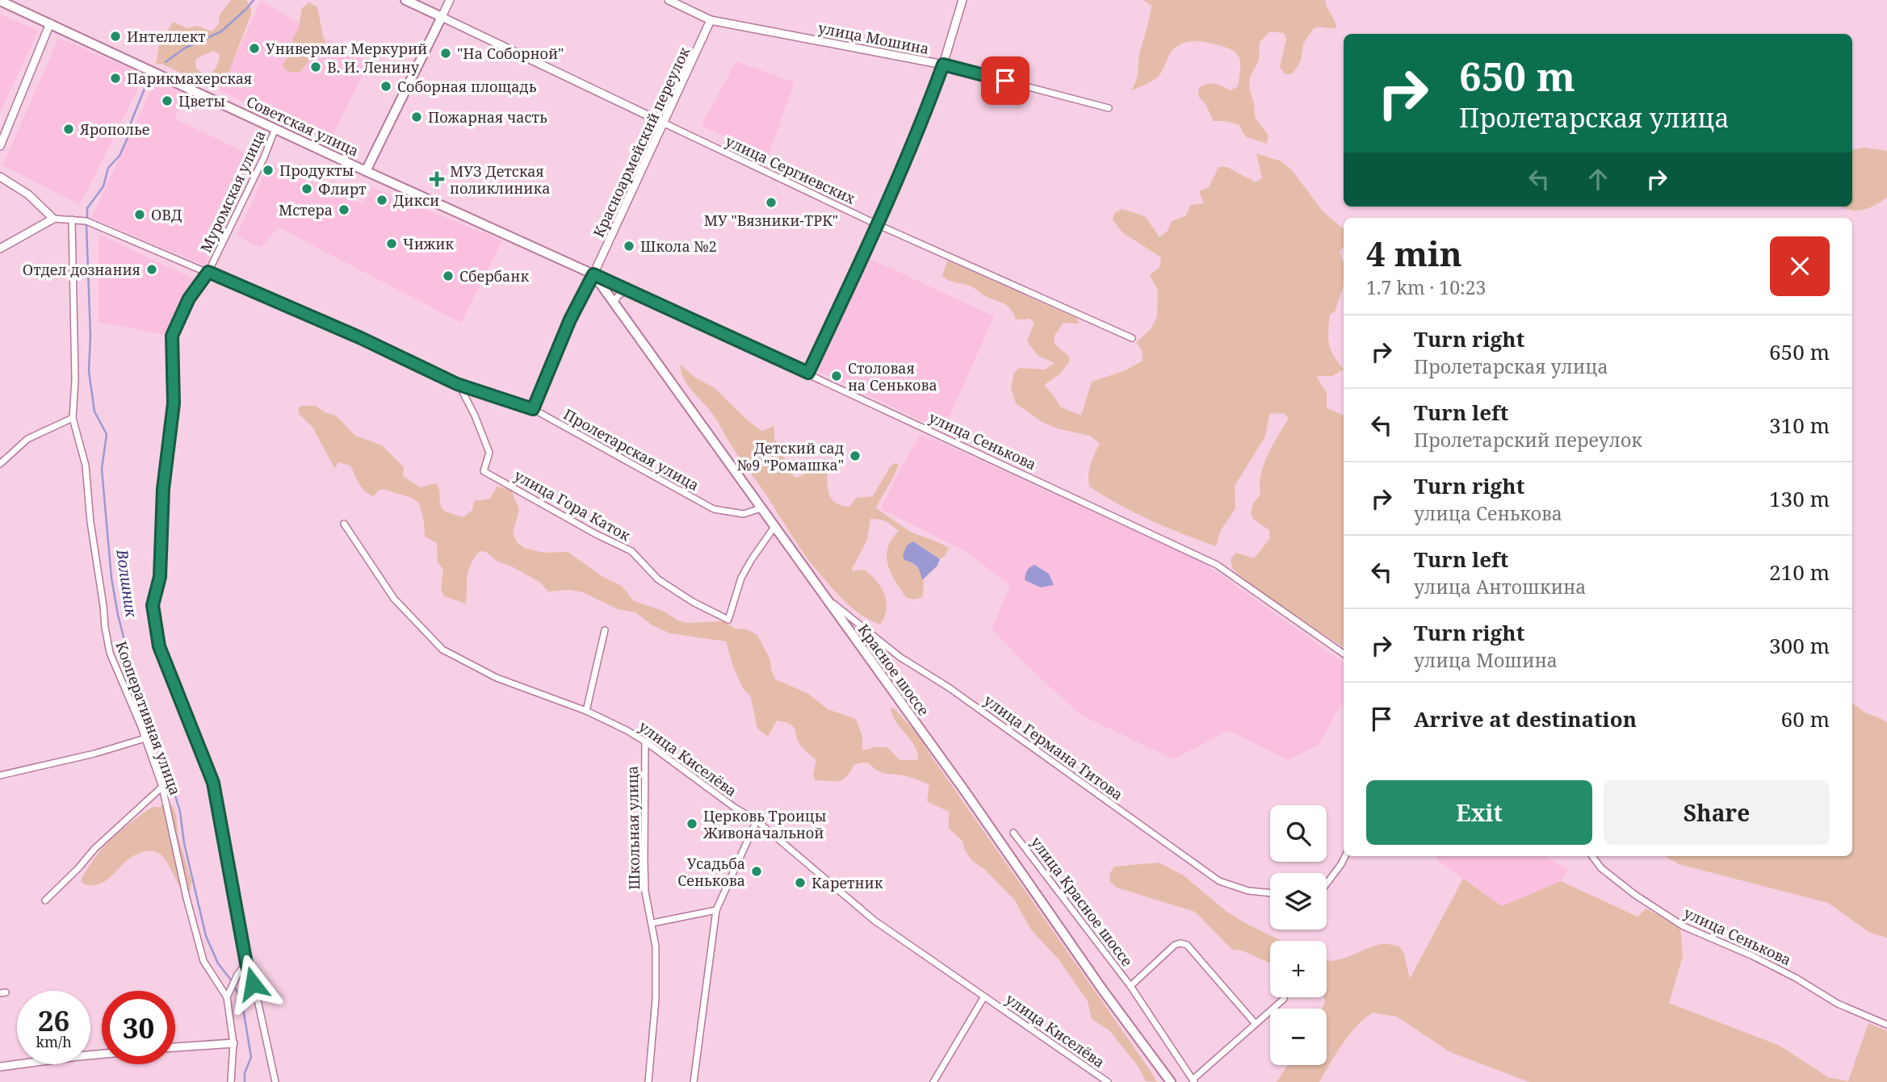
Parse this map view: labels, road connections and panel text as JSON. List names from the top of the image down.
{
  "streets": {
    "main road": ["Советская улица", "Красное шоссе"],
    "street": [
      "улица Мошина",
      "Красноармейский переулок",
      "улица Сергиевских",
      "Муромская улица",
      "улица Сенькова",
      "Пролетарская улица",
      "улица Гора Каток",
      "Кооперативная улица",
      "улица Германа Титова",
      "улица Киселёва",
      "Школьная улица",
      "улица Красное шоссе"
    ]
  },
  "crossings": [
    ["улица Мошина", "Красноармейский переулок"],
    ["Советская улица", "Красноармейский переулок"],
    ["Советская улица", "Муромская улица"],
    ["Советская улица", "улица Сенькова"],
    ["Советская улица", "Красное шоссе"],
    ["Красноармейский переулок", "улица Сергиевских"],
    ["Красноармейский переулок", "улица Сенькова"],
    ["Красноармейский переулок", "Красное шоссе"],
    ["Муромская улица", "Пролетарская улица"],
    ["улица Сенькова", "Красное шоссе"],
    ["Пролетарская улица", "улица Гора Каток"],
    ["Пролетарская улица", "Красное шоссе"],
    ["Пролетарская улица", "Кооперативная улица"],
    ["улица Гора Каток", "Красное шоссе"],
    ["Красное шоссе", "улица Германа Титова"],
    ["улица Киселёва", "Школьная улица"]
  ],
  "water": ["Волшник"],
  "places": {
    "other": [
      "Интеллект",
      "Универмаг Меркурий",
      "\"На Соборной\"",
      "В. И. Ленину",
      "Парикмахерская",
      "Соборная площадь",
      "Цветы",
      "Пожарная часть",
      "Ярополье",
      "Продукты",
      "Флирт",
      "Дикси",
      "МУ \"Вязники-ТРК\"",
      "Мстера",
      "ОВД",
      "Чижик",
      "Школа №2",
      "Отдел дознания",
      "Сбербанк",
      "Столовая на Сенькова",
      "Детский сад №9 \"Ромашка\"",
      "Церковь Троицы Живоначальной",
      "Усадьба Сенькова",
      "Каретник"
    ],
    "health": ["МУЗ Детская поликлиника"]
  },
  "page": {
    "turn": ["650 m", "Пролетарская улица"],
    "heading": ["4 min", "1.7 km · 10:23"],
    "list": [
      {
        "name": "Turn right",
        "note": "Пролетарская улица",
        "value": "650 m"
      },
      {
        "name": "Turn left",
        "note": "Пролетарский переулок",
        "value": "310 m"
      },
      {
        "name": "Turn right",
        "note": "улица Сенькова",
        "value": "130 m"
      },
      {
        "name": "Turn left",
        "note": "улица Антошкина",
        "value": "210 m"
      },
      {
        "name": "Turn right",
        "note": "улица Мошина",
        "value": "300 m"
      },
      {
        "name": "Arrive at destination",
        "value": "60 m"
      }
    ],
    "buttons": ["Exit", "Share"],
    "map_buttons": ["+", "−"],
    "speed": "26 km/h",
    "limit": "30"
  }
}
